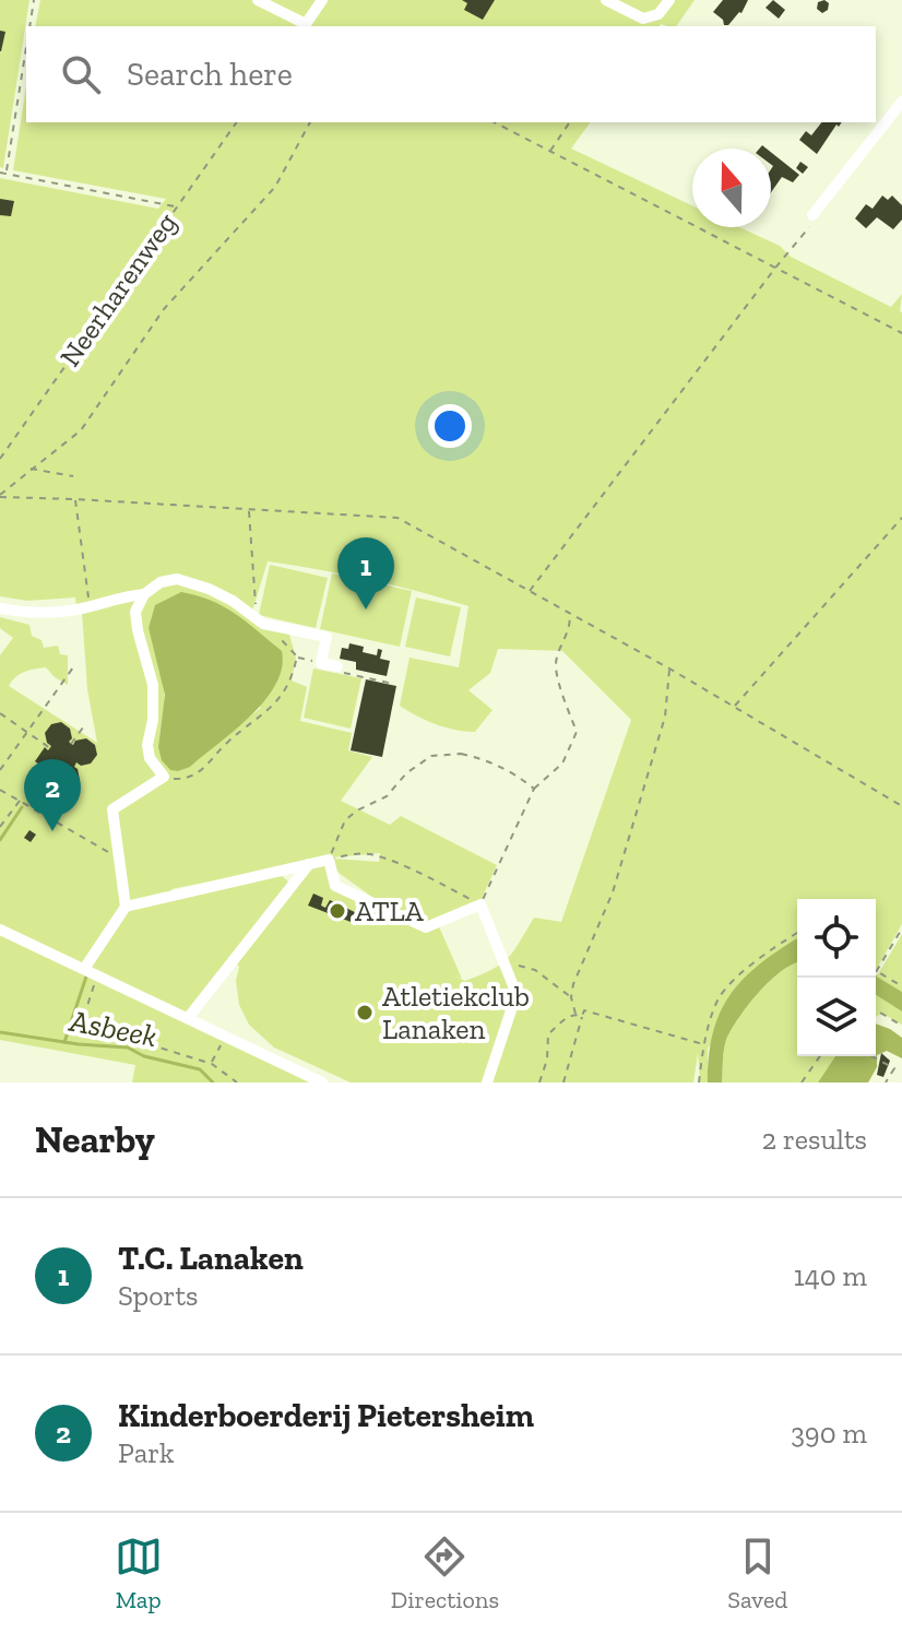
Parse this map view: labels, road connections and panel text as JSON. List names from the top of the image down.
{
  "streets": {
    "path": ["Neerharenweg"]
  },
  "water": ["Asbeek"],
  "places": ["ATLA", "Atletiekclub Lanaken"],
  "north": "top",
  "page": {
    "search": "Search here",
    "pins": ["1", "2"],
    "heading": ["Nearby", "2 results"],
    "list": [
      {
        "mark": "1",
        "name": "T.C. Lanaken",
        "note": "Sports",
        "value": "140 m"
      },
      {
        "mark": "2",
        "name": "Kinderboerderij Pietersheim",
        "note": "Park",
        "value": "390 m"
      }
    ],
    "nav": ["Map", "Directions", "Saved"]
  }
}
